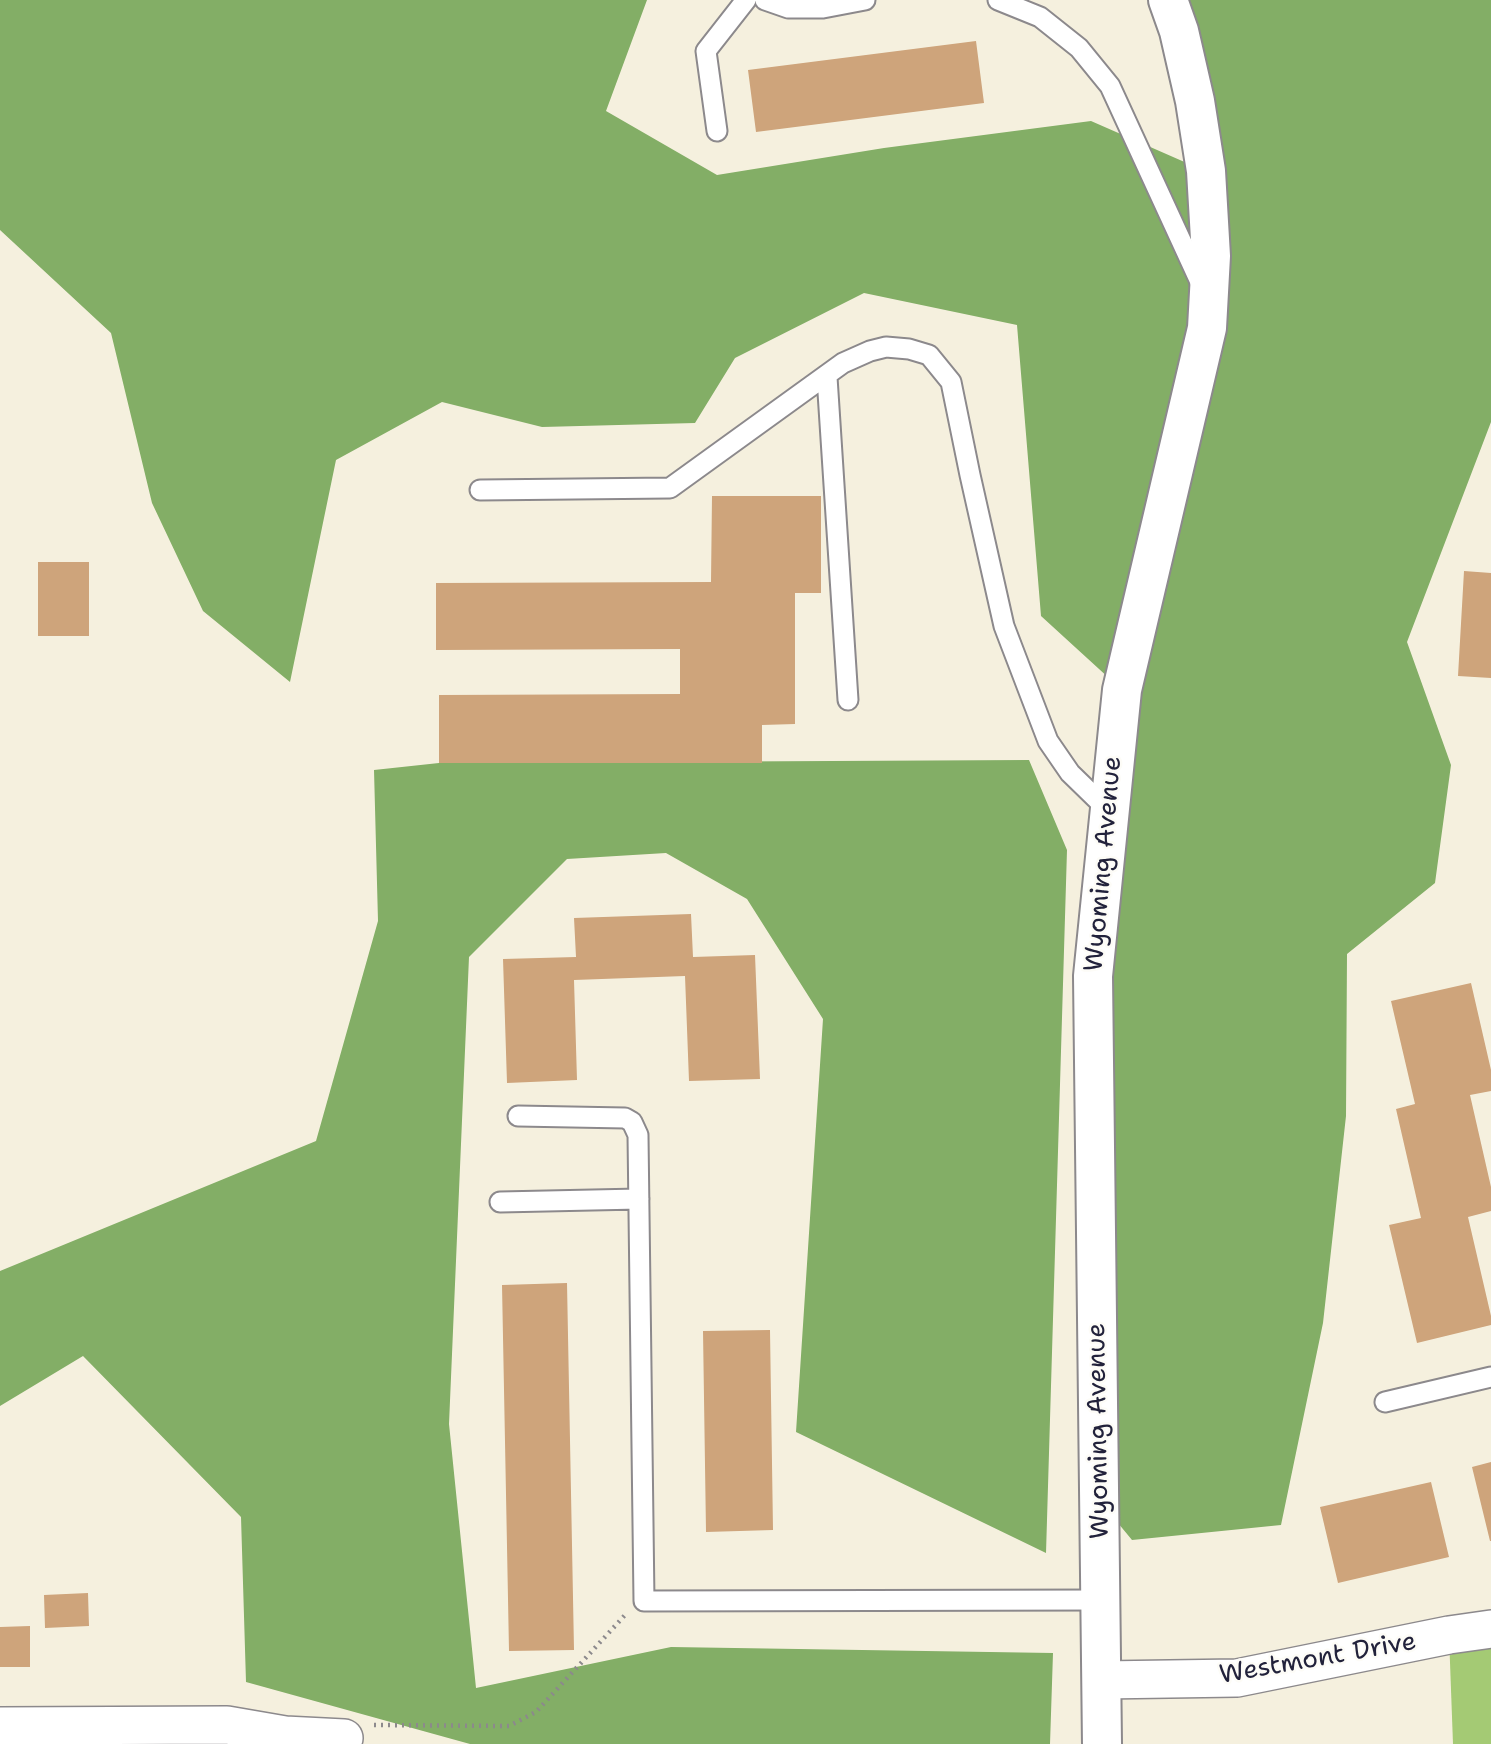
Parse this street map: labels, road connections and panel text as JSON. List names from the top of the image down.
{
  "streets": {
    "street": ["Wyoming Avenue", "Westmont Drive"]
  },
  "crossings": [
    ["Wyoming Avenue", "Westmont Drive"]
  ]
}
